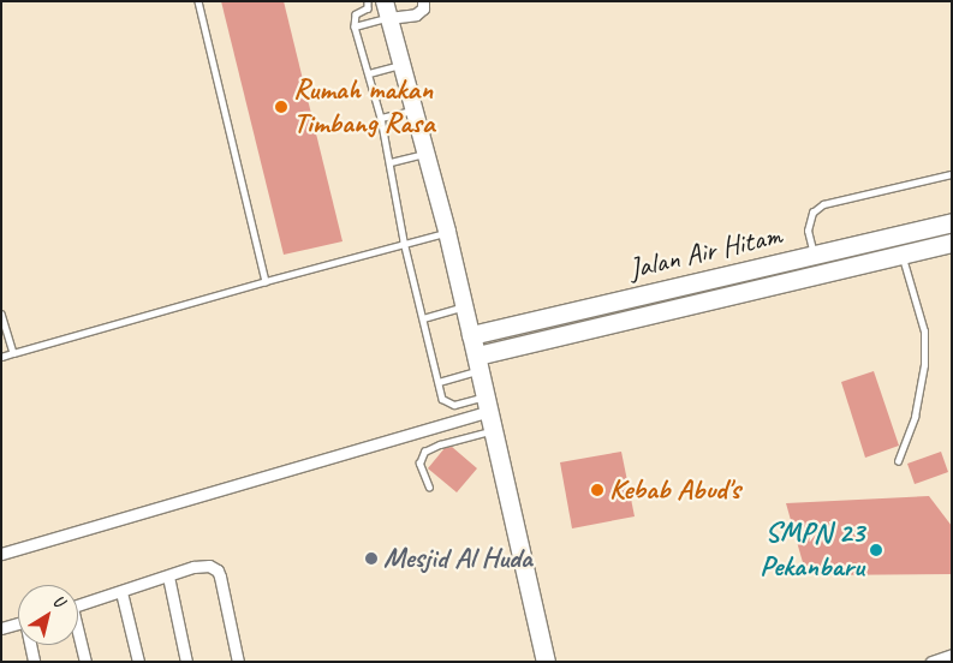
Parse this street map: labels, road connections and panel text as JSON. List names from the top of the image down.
{
  "streets": {
    "highway": ["Jalan Air Hitam"]
  },
  "places": [
    "Rumah makan Timbang Rasa",
    "Kebab Abud's",
    "SMPN 23 Pekanbaru",
    "Mesjid Al Huda"
  ],
  "north": "top right"
}
